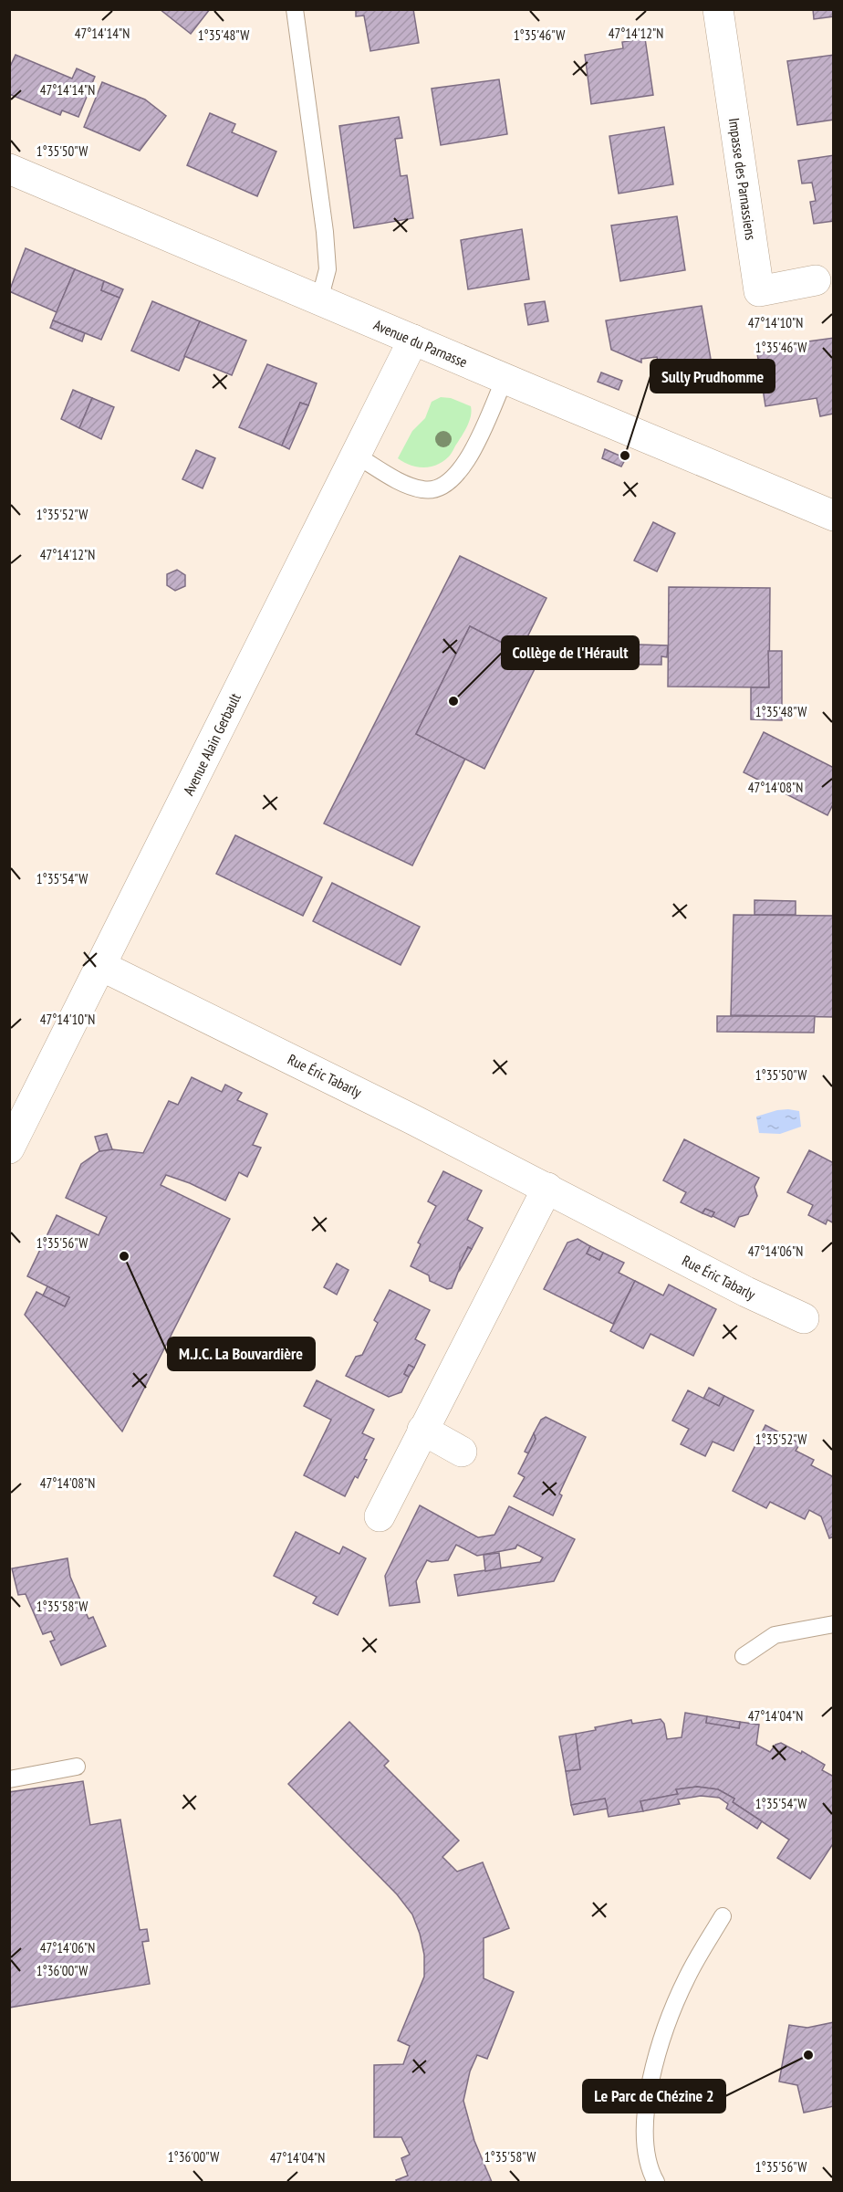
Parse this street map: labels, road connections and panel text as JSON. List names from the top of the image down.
{
  "streets": {
    "street": [
      "Impasse des Parnassiens",
      "Avenue du Parnasse",
      "Avenue Alain Gerbault",
      "Rue Éric Tabarly"
    ]
  },
  "crossings": [
    ["Avenue du Parnasse", "Avenue Alain Gerbault"],
    ["Avenue Alain Gerbault", "Rue Éric Tabarly"]
  ],
  "places": [
    "Sully Prudhomme",
    "Collège de l'Hérault",
    "M.J.C. La Bouvardière",
    "Le Parc de Chézine 2"
  ],
  "coordinates": [
    "47°14'14\"N",
    "47°14'12\"N",
    "1°35'46\"W",
    "1°35'48\"W",
    "1°35'50\"W",
    "47°14'10\"N",
    "1°35'52\"W",
    "47°14'08\"N",
    "1°35'54\"W",
    "1°35'56\"W",
    "47°14'06\"N",
    "1°35'58\"W",
    "47°14'04\"N",
    "1°36'00\"W"
  ]
}
